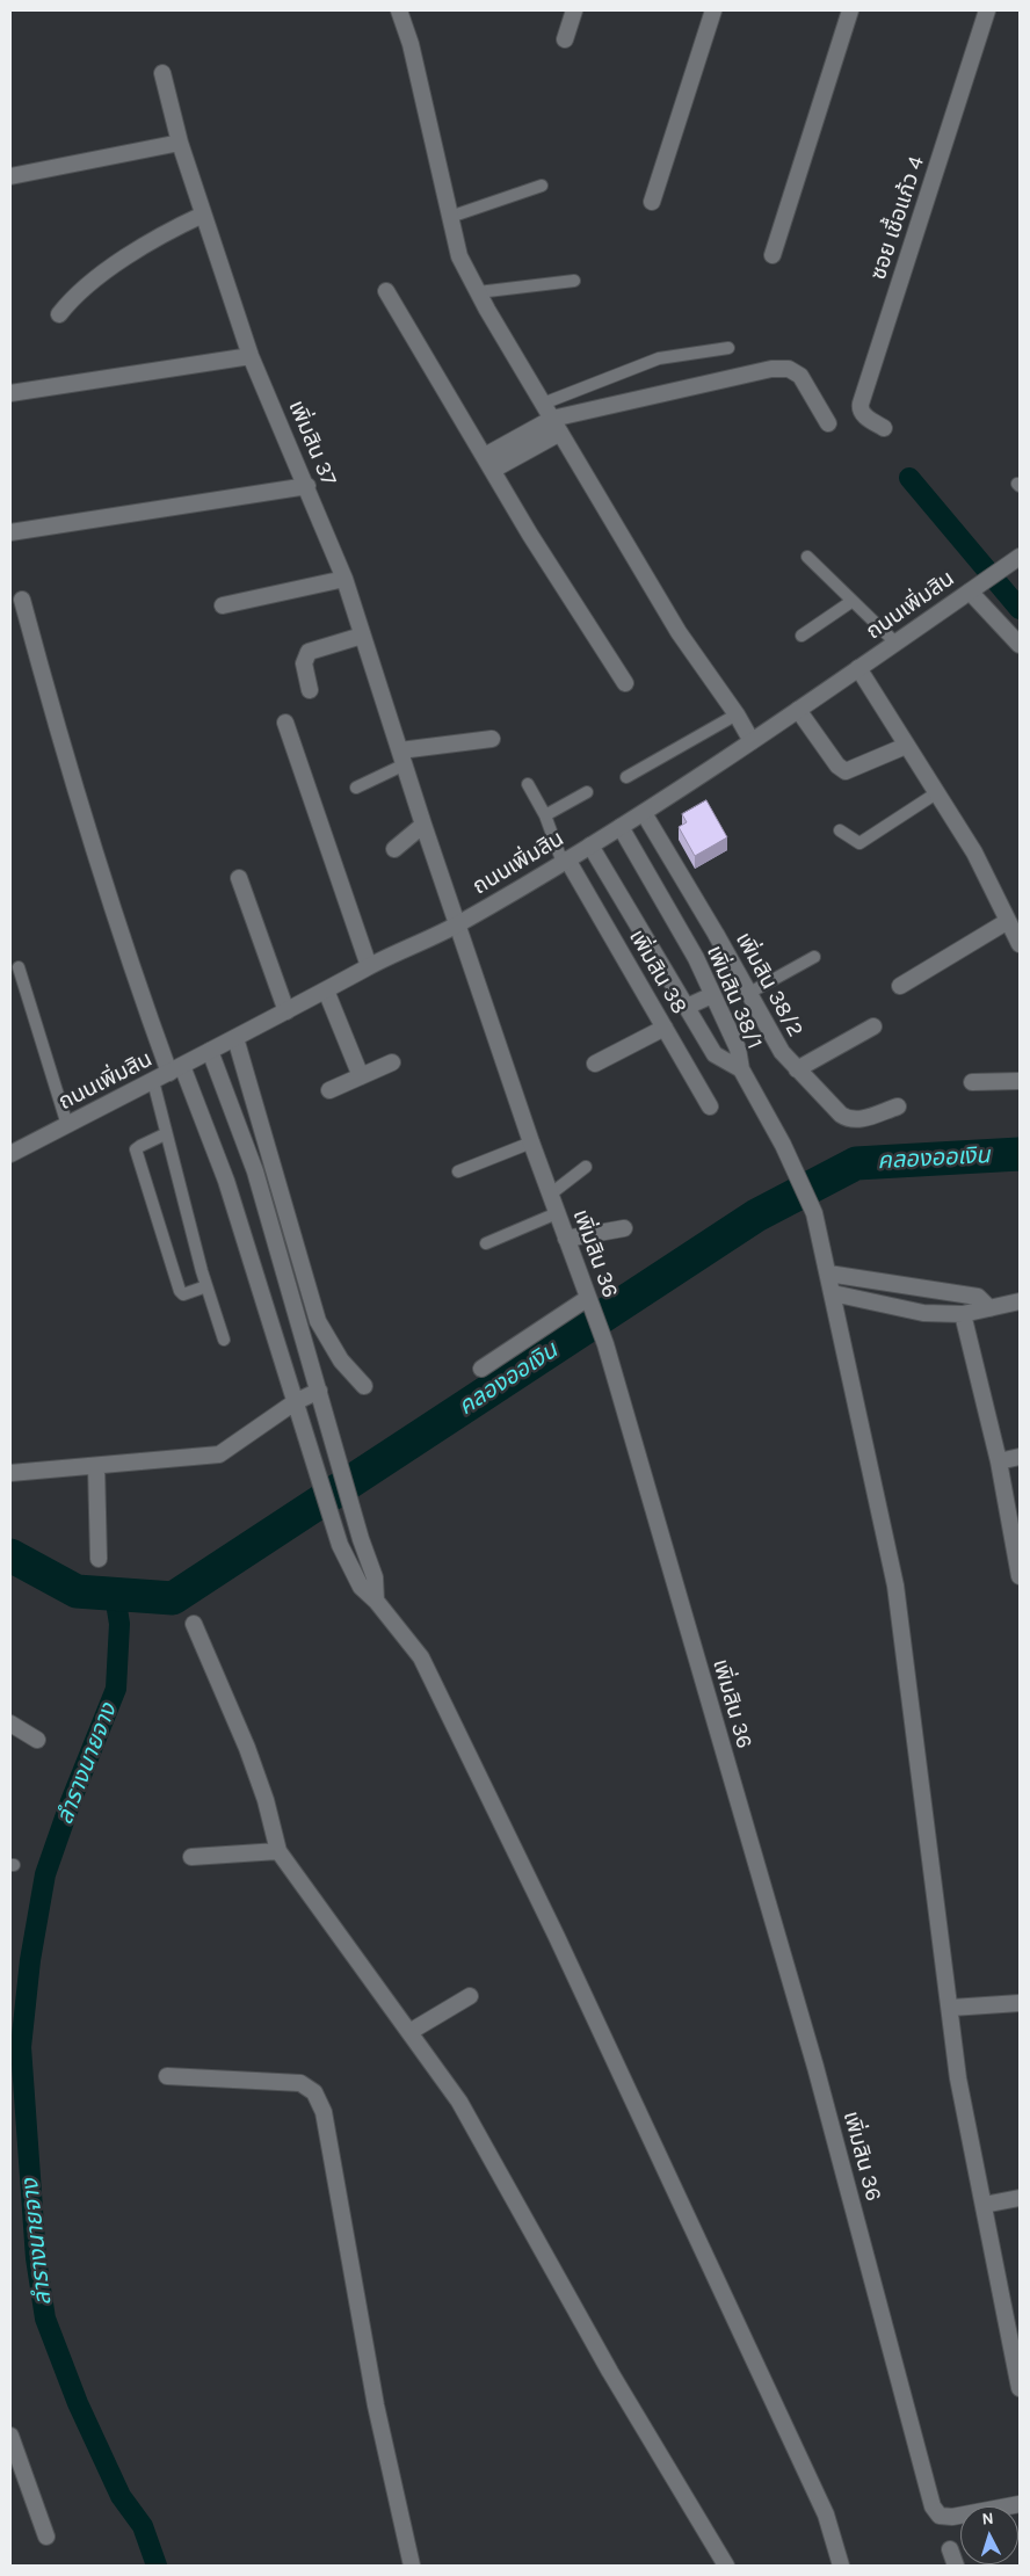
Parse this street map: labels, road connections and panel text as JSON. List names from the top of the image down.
{
  "streets": {
    "street": [
      "ซอย เชื้อแก้ว 4",
      "เพิ่มสิน 37",
      "ถนนเพิ่มสิน",
      "เพิ่มสิน 38",
      "เพิ่มสิน 38/2",
      "เพิ่มสิน 38/1",
      "เพิ่มสิน 36"
    ]
  },
  "crossings": [
    ["เพิ่มสิน 37", "ถนนเพิ่มสิน"],
    ["เพิ่มสิน 37", "เพิ่มสิน 36"],
    ["ถนนเพิ่มสิน", "เพิ่มสิน 38"],
    ["ถนนเพิ่มสิน", "เพิ่มสิน 38/2"],
    ["ถนนเพิ่มสิน", "เพิ่มสิน 38/1"],
    ["ถนนเพิ่มสิน", "เพิ่มสิน 36"]
  ],
  "water": ["คลองออเงิน", "ลำรางนายจาง"],
  "north": "top"
}
